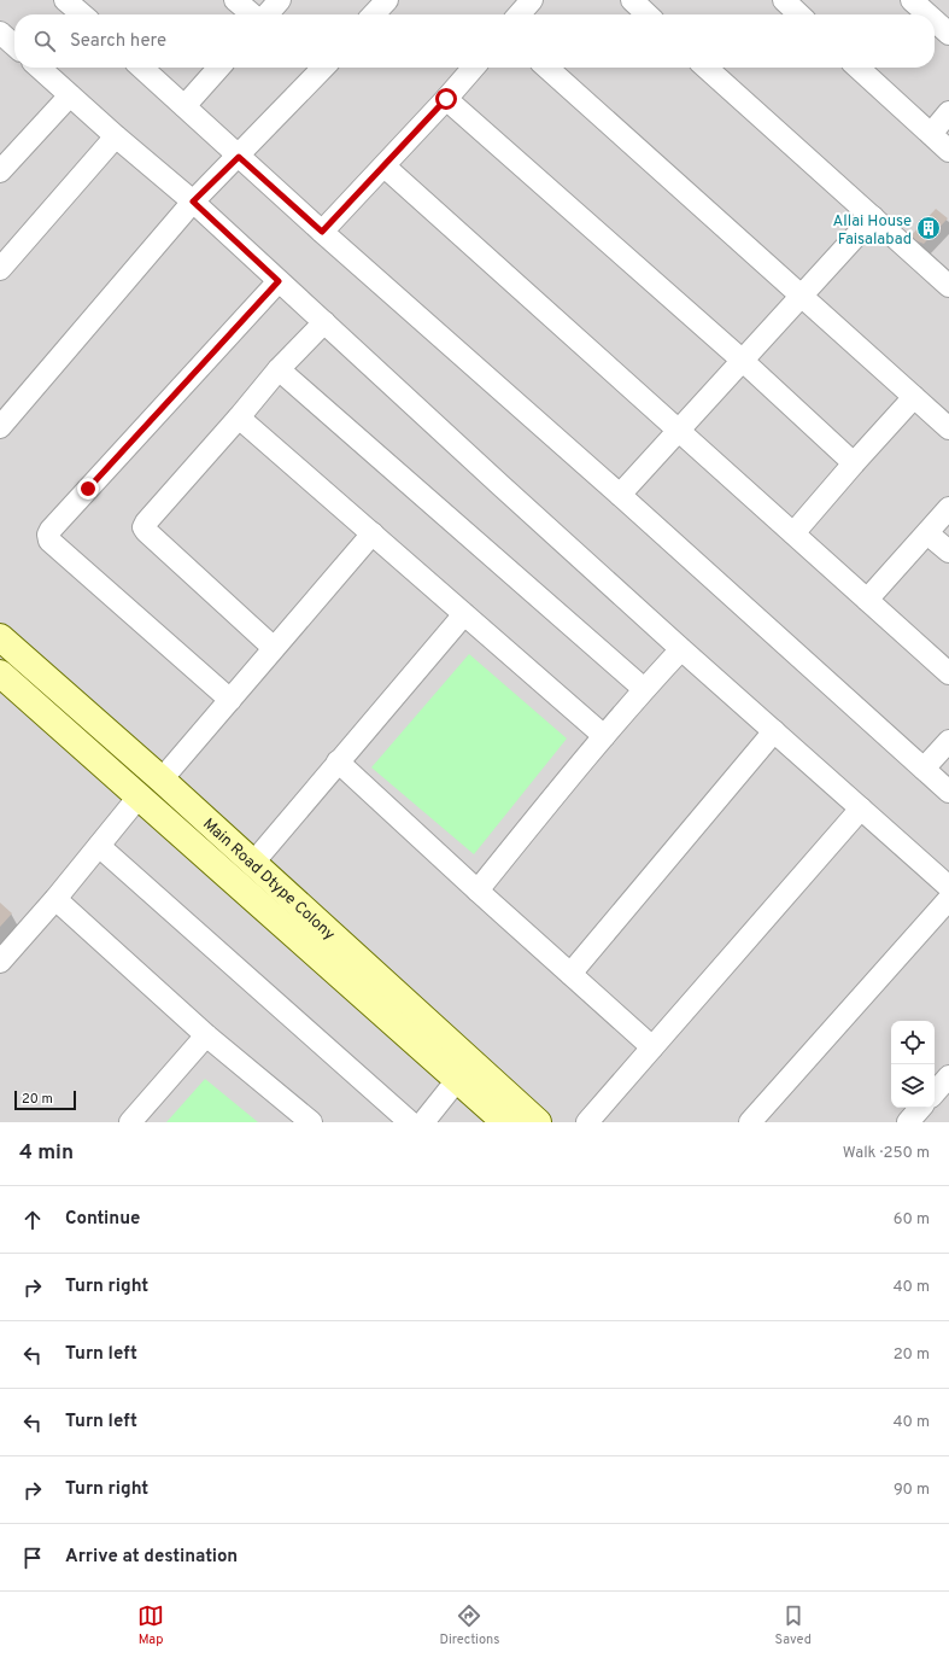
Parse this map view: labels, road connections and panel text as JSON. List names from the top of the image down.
{
  "streets": {
    "main road": ["Main Road Dtype Colony"]
  },
  "places": {
    "building": ["Allai House Faisalabad"]
  },
  "scale_bar": "20 m",
  "page": {
    "search": "Search here",
    "scale": "20 m",
    "heading": ["4 min", "Walk · 250 m"],
    "list": [
      ["Continue", "60 m"],
      ["Turn right", "40 m"],
      ["Turn left", "20 m"],
      ["Turn left", "40 m"],
      ["Turn right", "90 m"],
      "Arrive at destination"
    ],
    "nav": ["Map", "Directions", "Saved"]
  }
}
